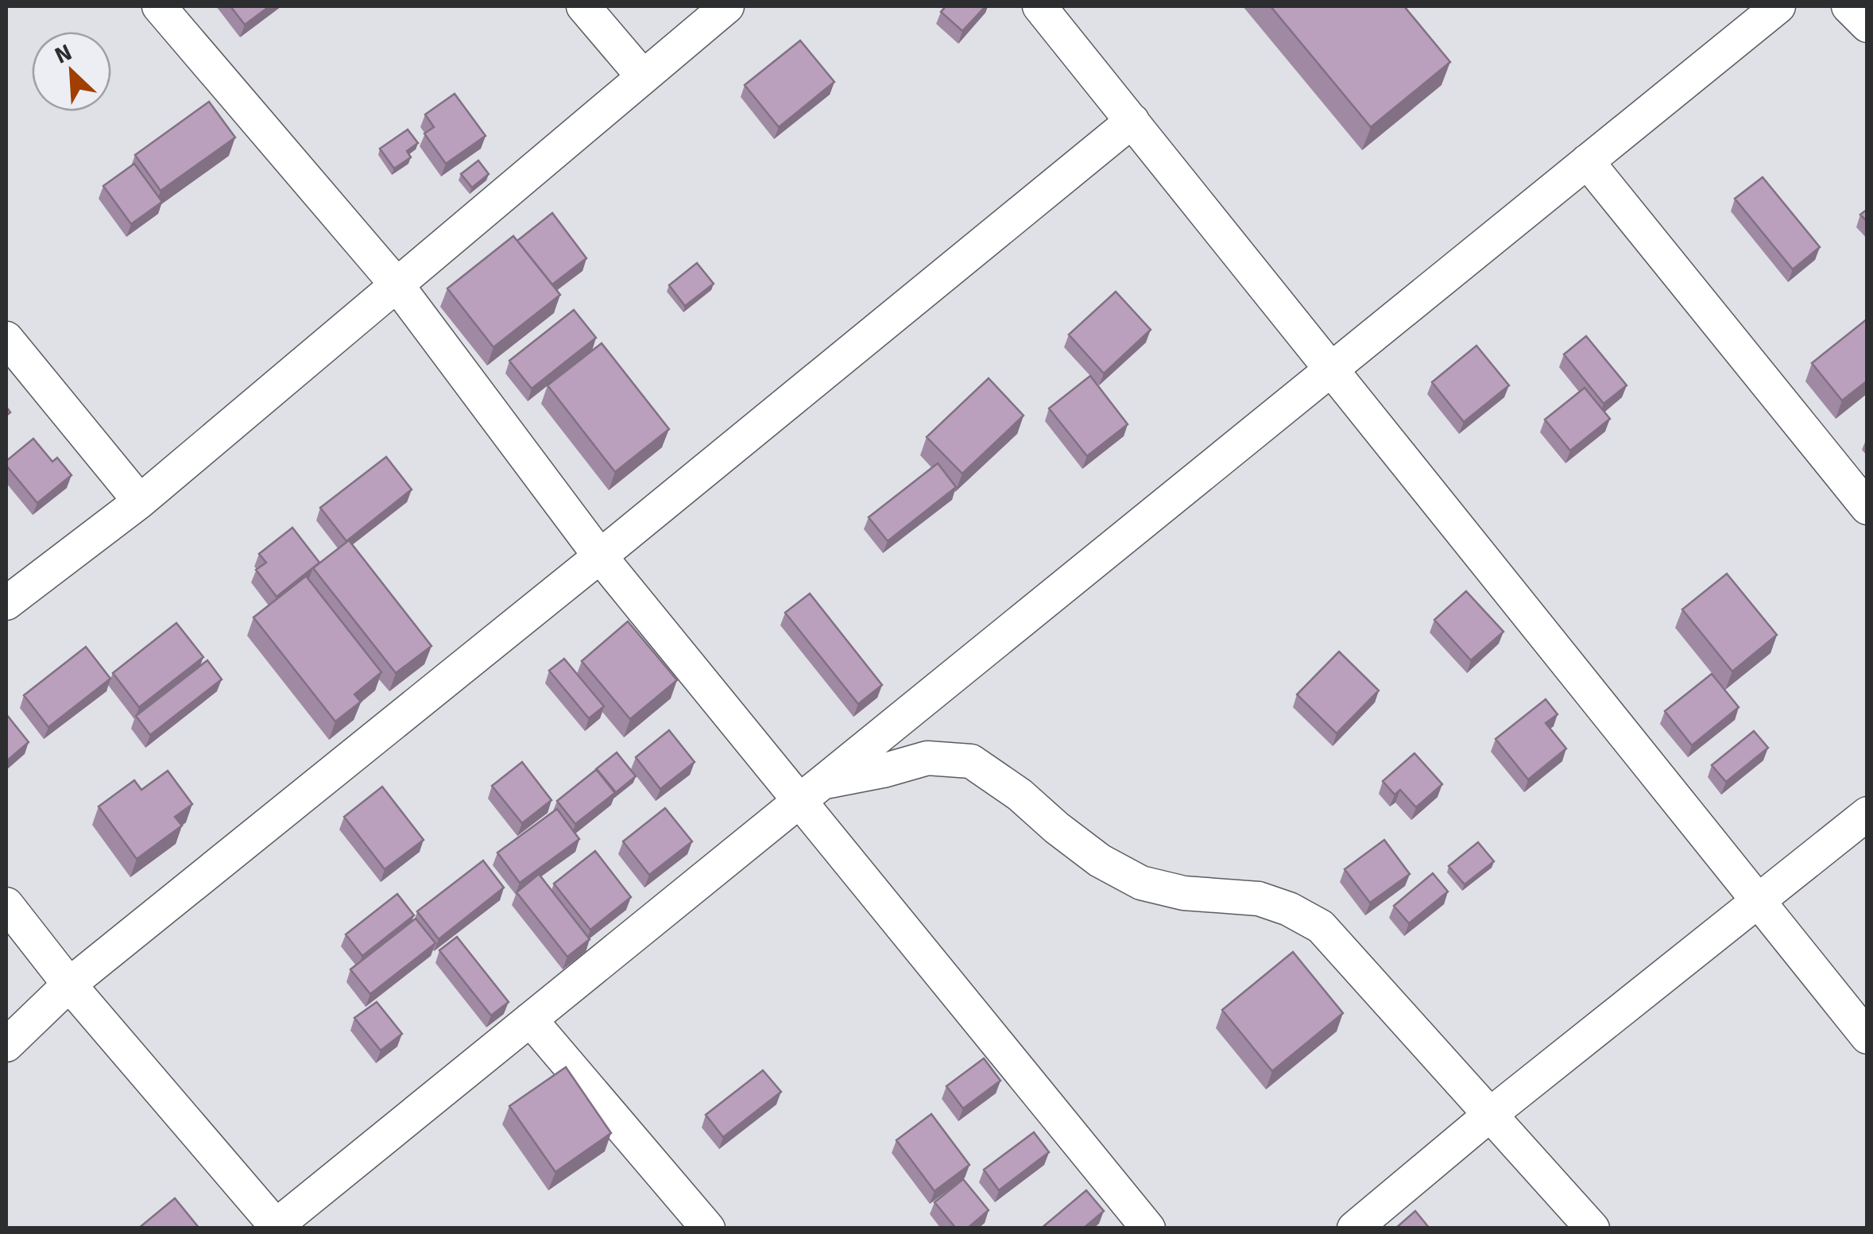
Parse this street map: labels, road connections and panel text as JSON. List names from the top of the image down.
{
  "north": "top left"
}
